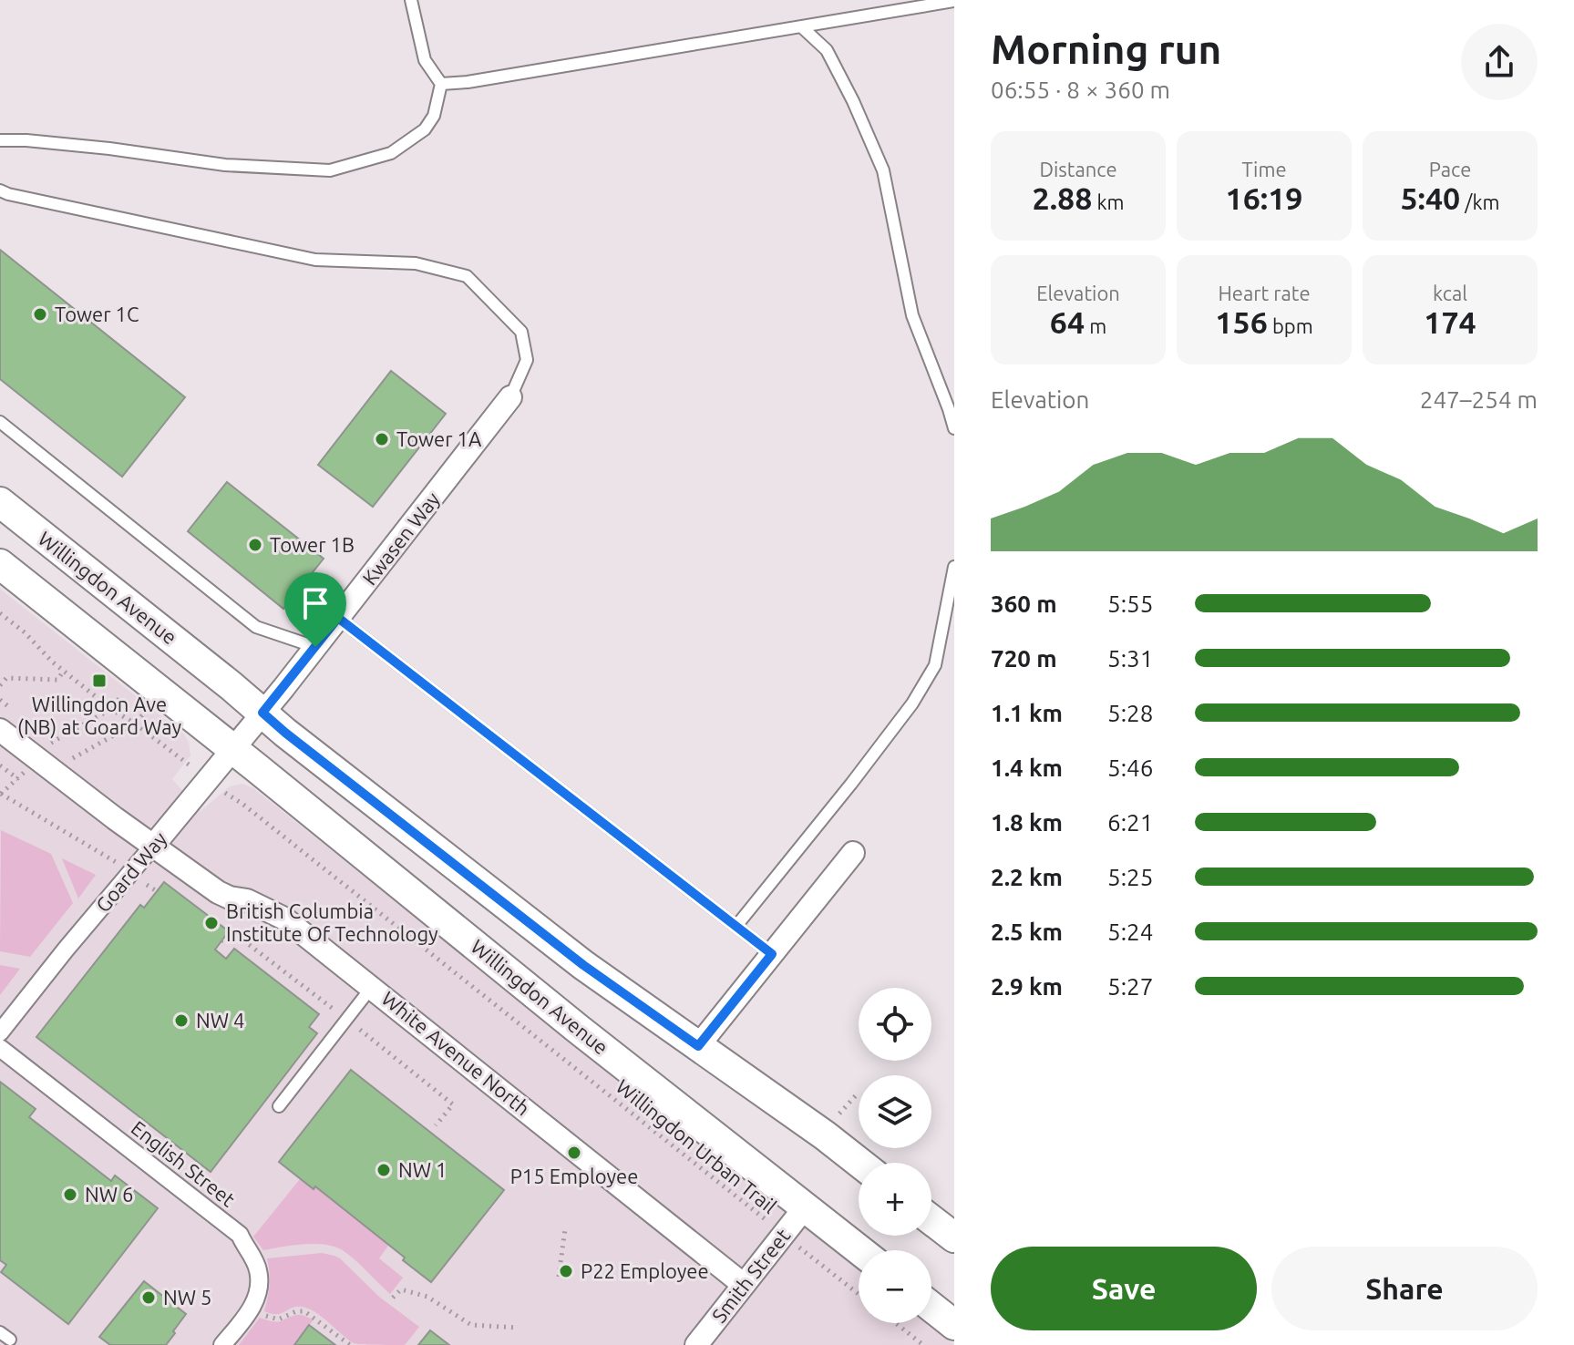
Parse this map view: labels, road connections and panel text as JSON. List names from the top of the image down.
{
  "streets": {
    "main road": ["Willingdon Avenue"],
    "street": [
      "Kwasen Way",
      "Goard Way",
      "White Avenue North",
      "English Street",
      "Smith Street"
    ],
    "path": ["Willingdon Urban Trail"]
  },
  "crossings": [
    ["Kwasen Way", "Willingdon Avenue"],
    ["Kwasen Way", "Goard Way"],
    ["Willingdon Avenue", "Goard Way"],
    ["Willingdon Avenue", "Smith Street"],
    ["Goard Way", "White Avenue North"],
    ["White Avenue North", "Smith Street"]
  ],
  "places": {
    "other": [
      "Tower 1C",
      "Tower 1A",
      "Tower 1B",
      "British Columbia Institute Of Technology",
      "NW 4",
      "P15 Employee",
      "NW 1",
      "NW 6",
      "P22 Employee",
      "NW 5"
    ],
    "transit": ["Willingdon Ave (NB) at Goard Way"]
  },
  "page": {
    "heading": ["Morning run", "06:55 · 8 × 360 m"],
    "stats": [
      ["Distance", "2.88 km"],
      ["Time", "16:19"],
      ["Pace", "5:40 /km"],
      ["Elevation", "64 m"],
      ["Heart rate", "156 bpm"],
      ["kcal", "174"]
    ],
    "chart": ["Elevation", "247–254 m"],
    "list": [
      {
        "name": "360 m",
        "note": "5:55"
      },
      {
        "name": "720 m",
        "note": "5:31"
      },
      {
        "name": "1.1 km",
        "note": "5:28"
      },
      {
        "name": "1.4 km",
        "note": "5:46"
      },
      {
        "name": "1.8 km",
        "note": "6:21"
      },
      {
        "name": "2.2 km",
        "note": "5:25"
      },
      {
        "name": "2.5 km",
        "note": "5:24"
      },
      {
        "name": "2.9 km",
        "note": "5:27"
      }
    ],
    "map_buttons": ["+", "−"],
    "buttons": ["Save", "Share"]
  }
}
